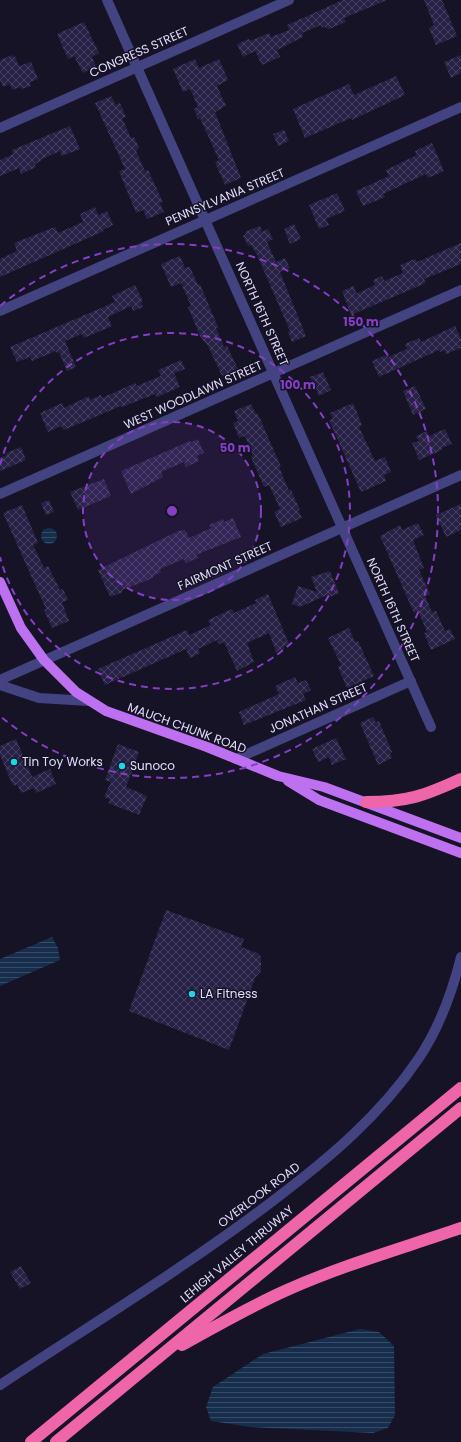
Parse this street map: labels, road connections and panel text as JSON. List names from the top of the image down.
{
  "streets": {
    "highway": ["LEHIGH VALLEY THRUWAY"],
    "main road": ["MAUCH CHUNK ROAD"],
    "street": [
      "CONGRESS STREET",
      "PENNSYLVANIA STREET",
      "NORTH 16TH STREET",
      "WEST WOODLAWN STREET",
      "FAIRMONT STREET",
      "JONATHAN STREET",
      "OVERLOOK ROAD"
    ]
  },
  "crossings": [
    ["CONGRESS STREET", "NORTH 16TH STREET"],
    ["PENNSYLVANIA STREET", "NORTH 16TH STREET"],
    ["NORTH 16TH STREET", "WEST WOODLAWN STREET"],
    ["NORTH 16TH STREET", "FAIRMONT STREET"],
    ["NORTH 16TH STREET", "JONATHAN STREET"],
    ["FAIRMONT STREET", "MAUCH CHUNK ROAD"],
    ["JONATHAN STREET", "MAUCH CHUNK ROAD"]
  ],
  "places": ["Tin Toy Works", "Sunoco", "LA Fitness"],
  "rings": ["150 m", "100 m", "50 m"]
}
